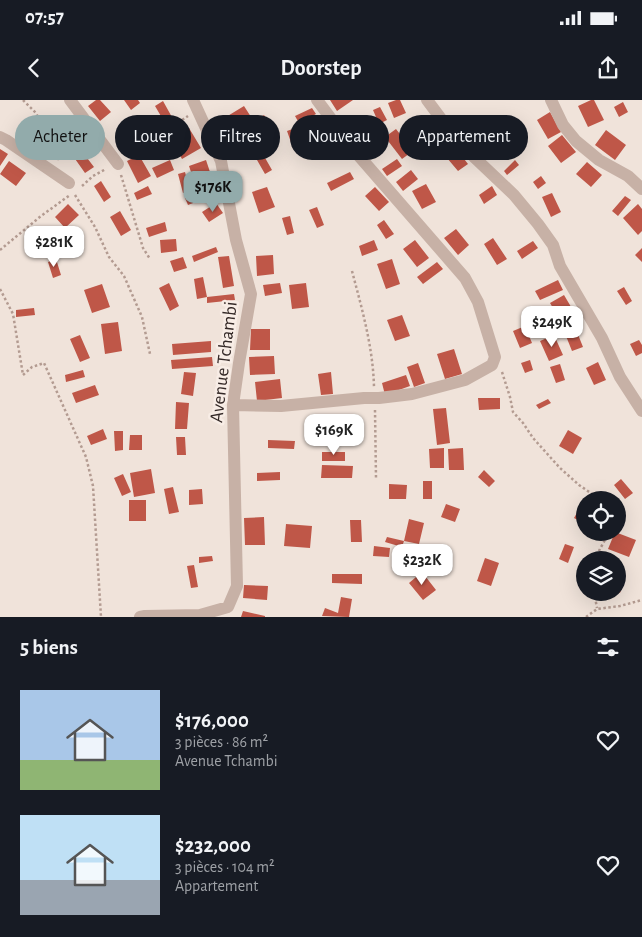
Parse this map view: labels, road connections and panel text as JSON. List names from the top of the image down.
{
  "streets": {
    "street": ["Avenue Tchambi"]
  },
  "page": {
    "status": "07:57",
    "header": "Doorstep",
    "chip": [
      "Acheter",
      "Louer",
      "Filtres",
      "Nouveau",
      "Appartement"
    ],
    "price": [
      "$176K",
      "$281K",
      "$249K",
      "$169K",
      "$232K"
    ],
    "heading": "5 biens",
    "list": [
      {
        "name": "$176,000",
        "note": "3 pièces · 86 m² · Avenue Tchambi"
      },
      {
        "name": "$232,000",
        "note": "3 pièces · 104 m² · Appartement"
      }
    ]
  }
}
